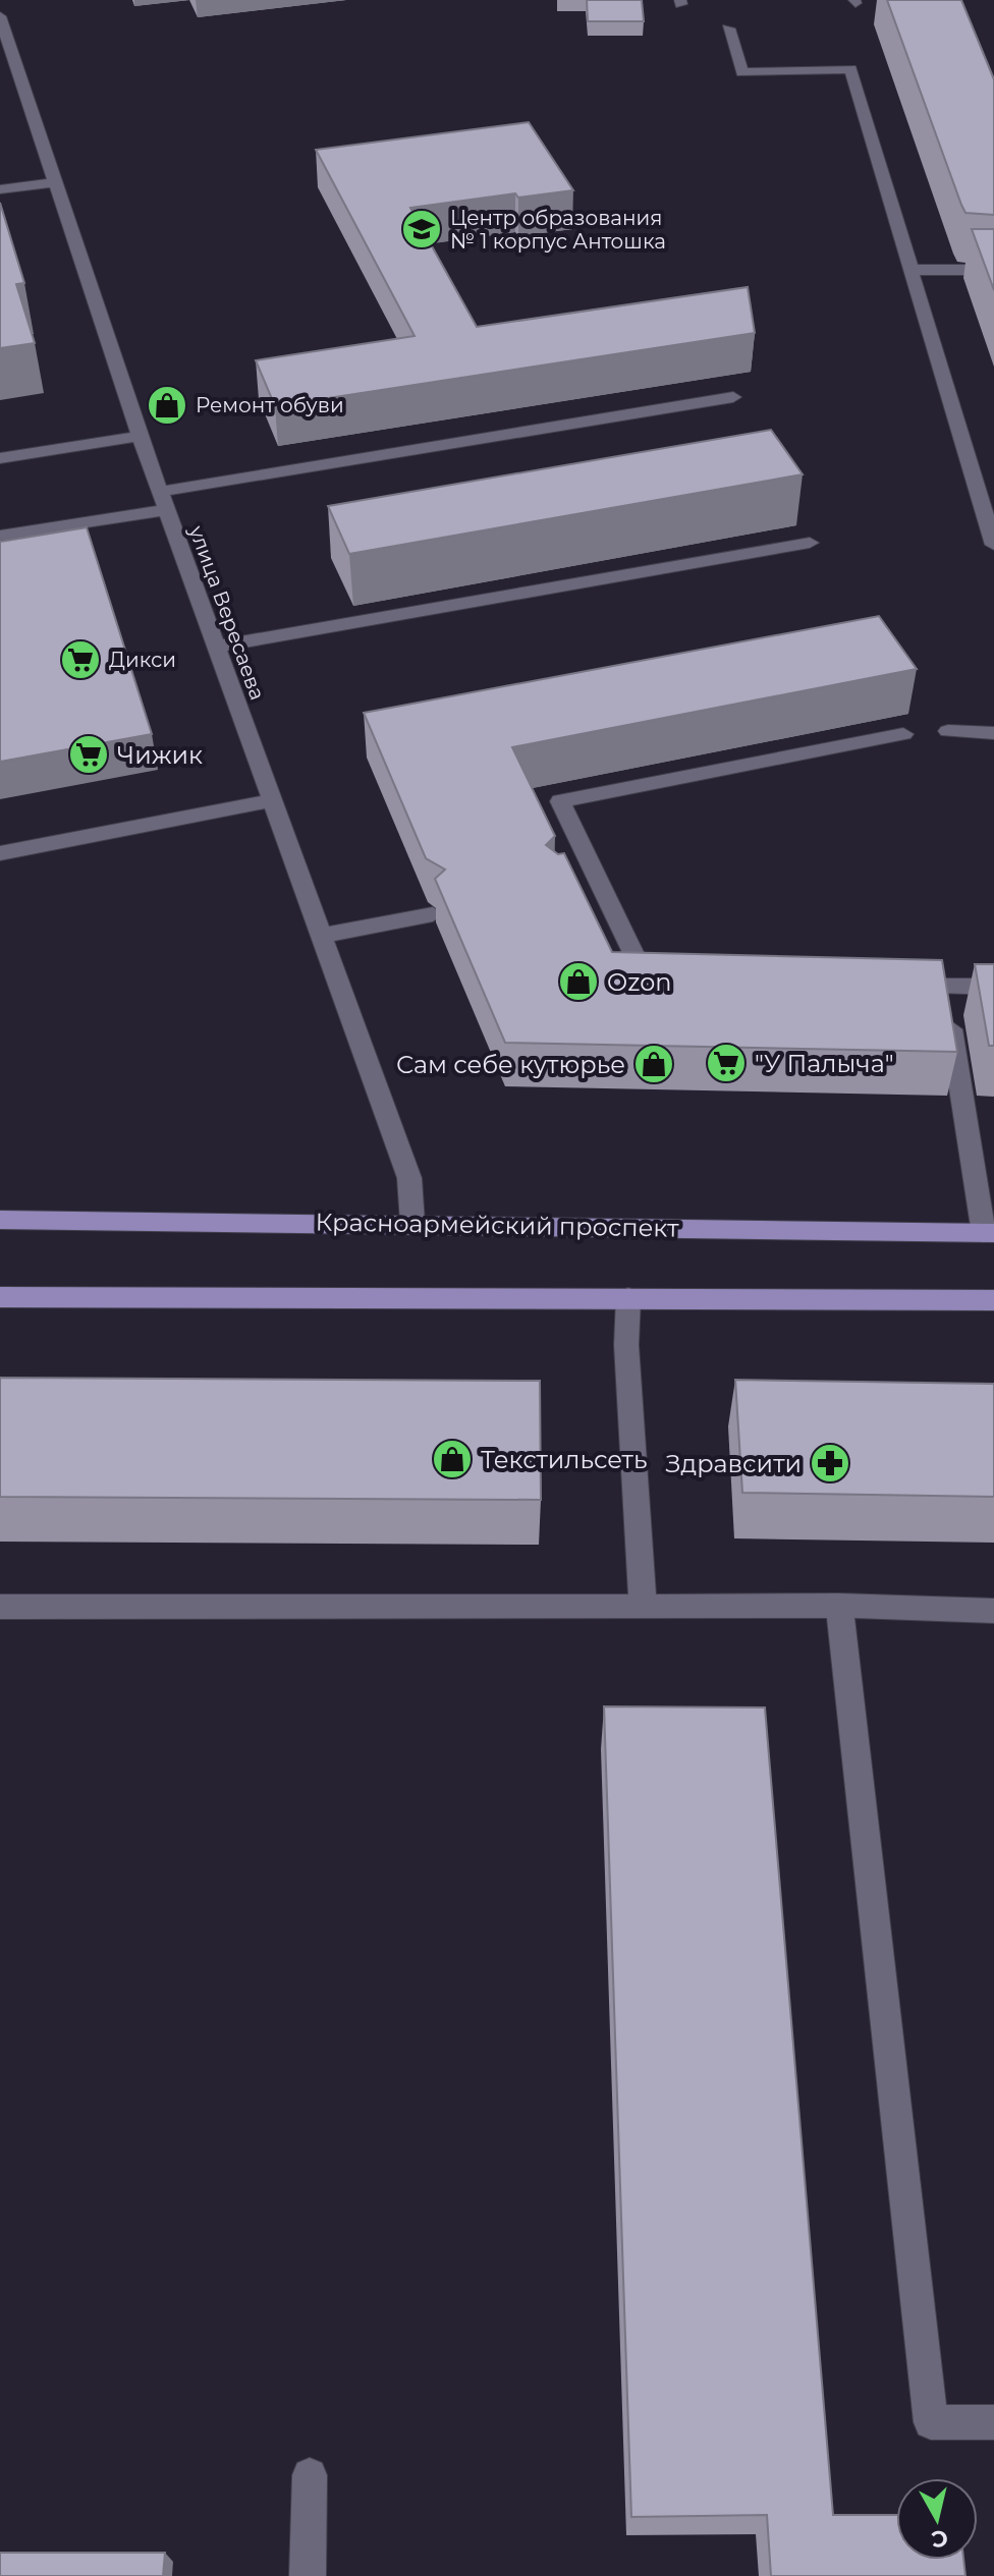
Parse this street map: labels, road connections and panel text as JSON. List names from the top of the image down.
{
  "streets": {
    "main road": ["Красноармейский проспект"],
    "street": ["улица Вересаева"]
  },
  "crossings": [
    ["улица Вересаева", "Красноармейский проспект"]
  ],
  "places": {
    "school or university": ["Центр образования № 1 корпус Антошка"],
    "shop": [
      "Ремонт обуви",
      "Ozon",
      "Сам себе кутюрье",
      "Текстильсеть"
    ],
    "supermarket": ["Дикси", "Чижик", "\"У Палыча\""],
    "pharmacy": ["Здравсити"]
  },
  "north": "bottom"
}
